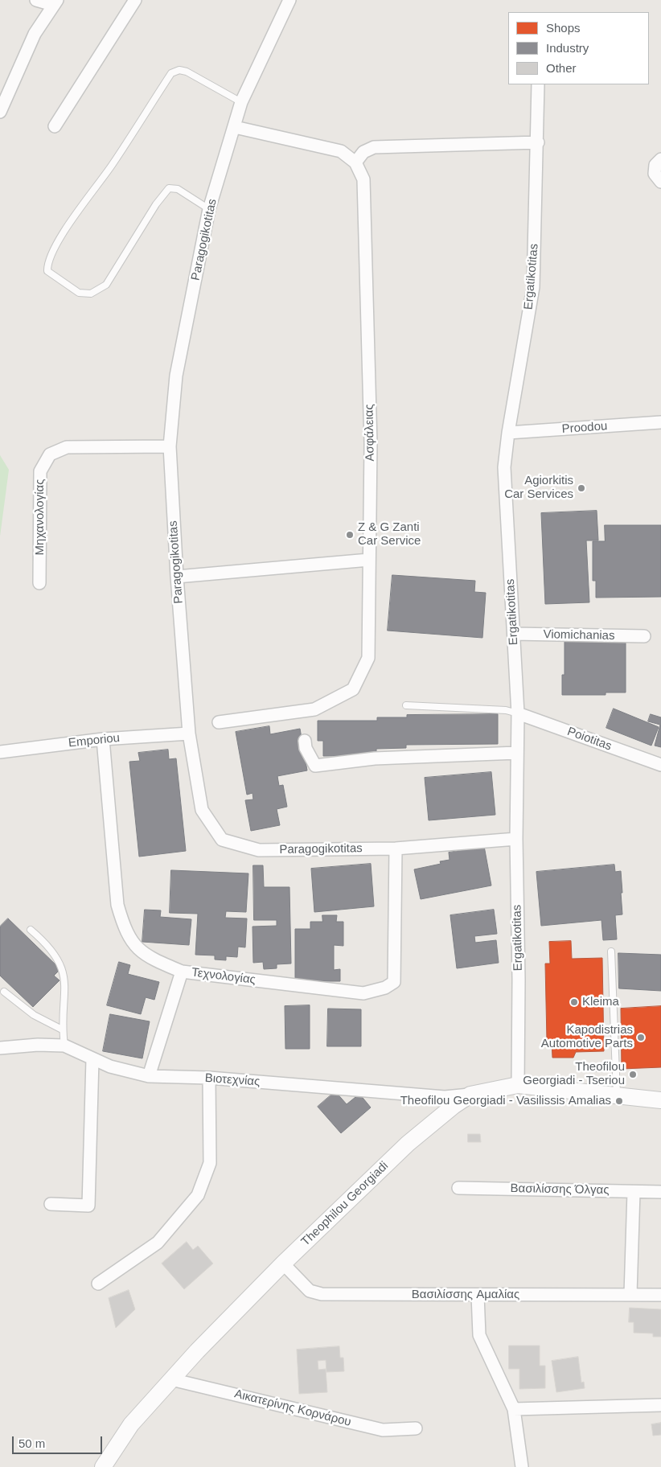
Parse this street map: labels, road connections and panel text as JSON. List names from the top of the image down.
{
  "streets": {
    "street": [
      "Paragogikotitas",
      "Ergatikotitas",
      "Proodou",
      "Ασφάλειας",
      "Μηχανολογίας",
      "Viomichanias",
      "Poiotitas",
      "Emporiou",
      "Τεχνολογίας",
      "Βιοτεχνίας",
      "Βασιλίσσης Όλγας",
      "Theophilou Georgiadi",
      "Βασιλίσσης Αμαλίας",
      "Αικατερίνης Κορνάρου"
    ]
  },
  "crossings": [
    ["Paragogikotitas", "Ergatikotitas"],
    ["Paragogikotitas", "Μηχανολογίας"],
    ["Paragogikotitas", "Emporiou"],
    ["Paragogikotitas", "Τεχνολογίας"],
    ["Ergatikotitas", "Proodou"],
    ["Ergatikotitas", "Viomichanias"],
    ["Ergatikotitas", "Poiotitas"],
    ["Ergatikotitas", "Theophilou Georgiadi"],
    ["Emporiou", "Τεχνολογίας"],
    ["Βιοτεχνίας", "Theophilou Georgiadi"],
    ["Theophilou Georgiadi", "Βασιλίσσης Αμαλίας"],
    ["Theophilou Georgiadi", "Αικατερίνης Κορνάρου"]
  ],
  "places": [
    "Agiorkitis Car Services",
    "Z & G Zanti Car Service",
    "Kleima",
    "Kapodistrias Automotive Parts",
    "Theofilou Georgiadi - Tseriou",
    "Theofilou Georgiadi - Vasilissis Amalias"
  ],
  "legend": ["Shops", "Industry", "Other"],
  "scale_bar": "50 m"
}
